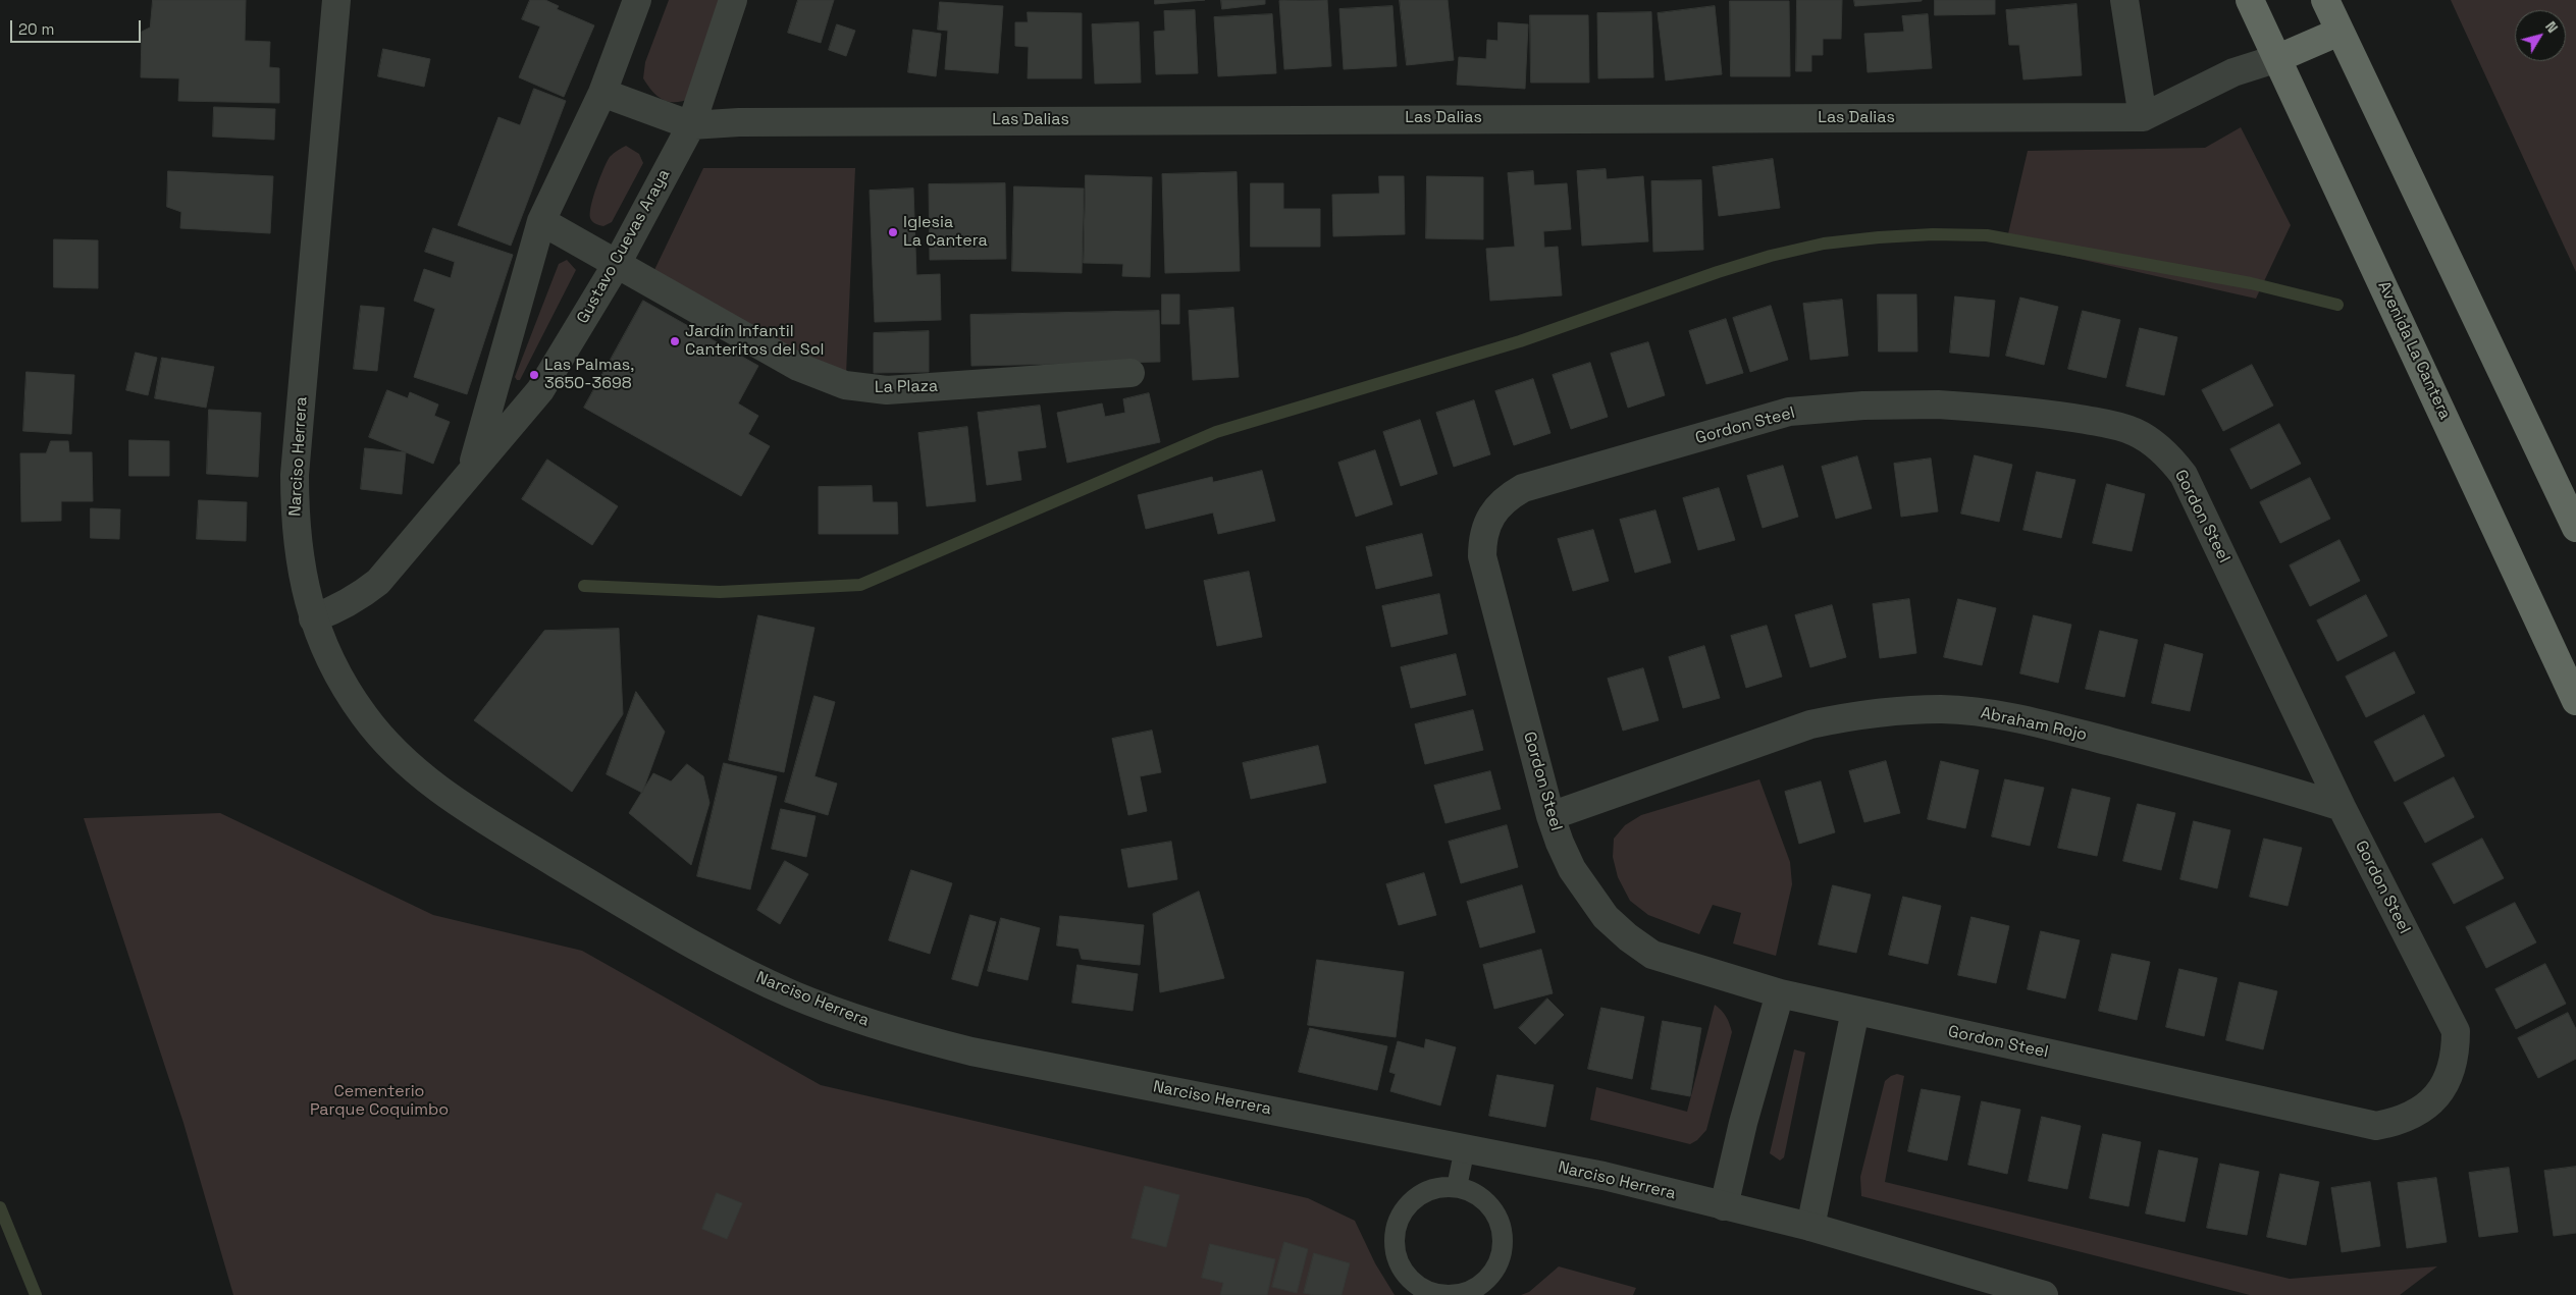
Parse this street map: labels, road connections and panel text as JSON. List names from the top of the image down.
{
  "streets": {
    "highway": ["Avenida La Cantera"],
    "street": [
      "Las Dalias",
      "Gustavo Cuevas Araya",
      "La Plaza",
      "Gordon Steel",
      "Narciso Herrera",
      "Abraham Rojo"
    ]
  },
  "crossings": [
    ["Las Dalias", "Gustavo Cuevas Araya"],
    ["Las Dalias", "Avenida La Cantera"],
    ["Gustavo Cuevas Araya", "La Plaza"],
    ["Gustavo Cuevas Araya", "Narciso Herrera"],
    ["Gordon Steel", "Abraham Rojo"]
  ],
  "parks": ["Cementerio Parque Coquimbo"],
  "places": ["Iglesia La Cantera", "Jardín Infantil Canteritos del Sol", "Las Palmas, 3650-3698"],
  "scale_bar": "20 m",
  "north": "top right"
}
